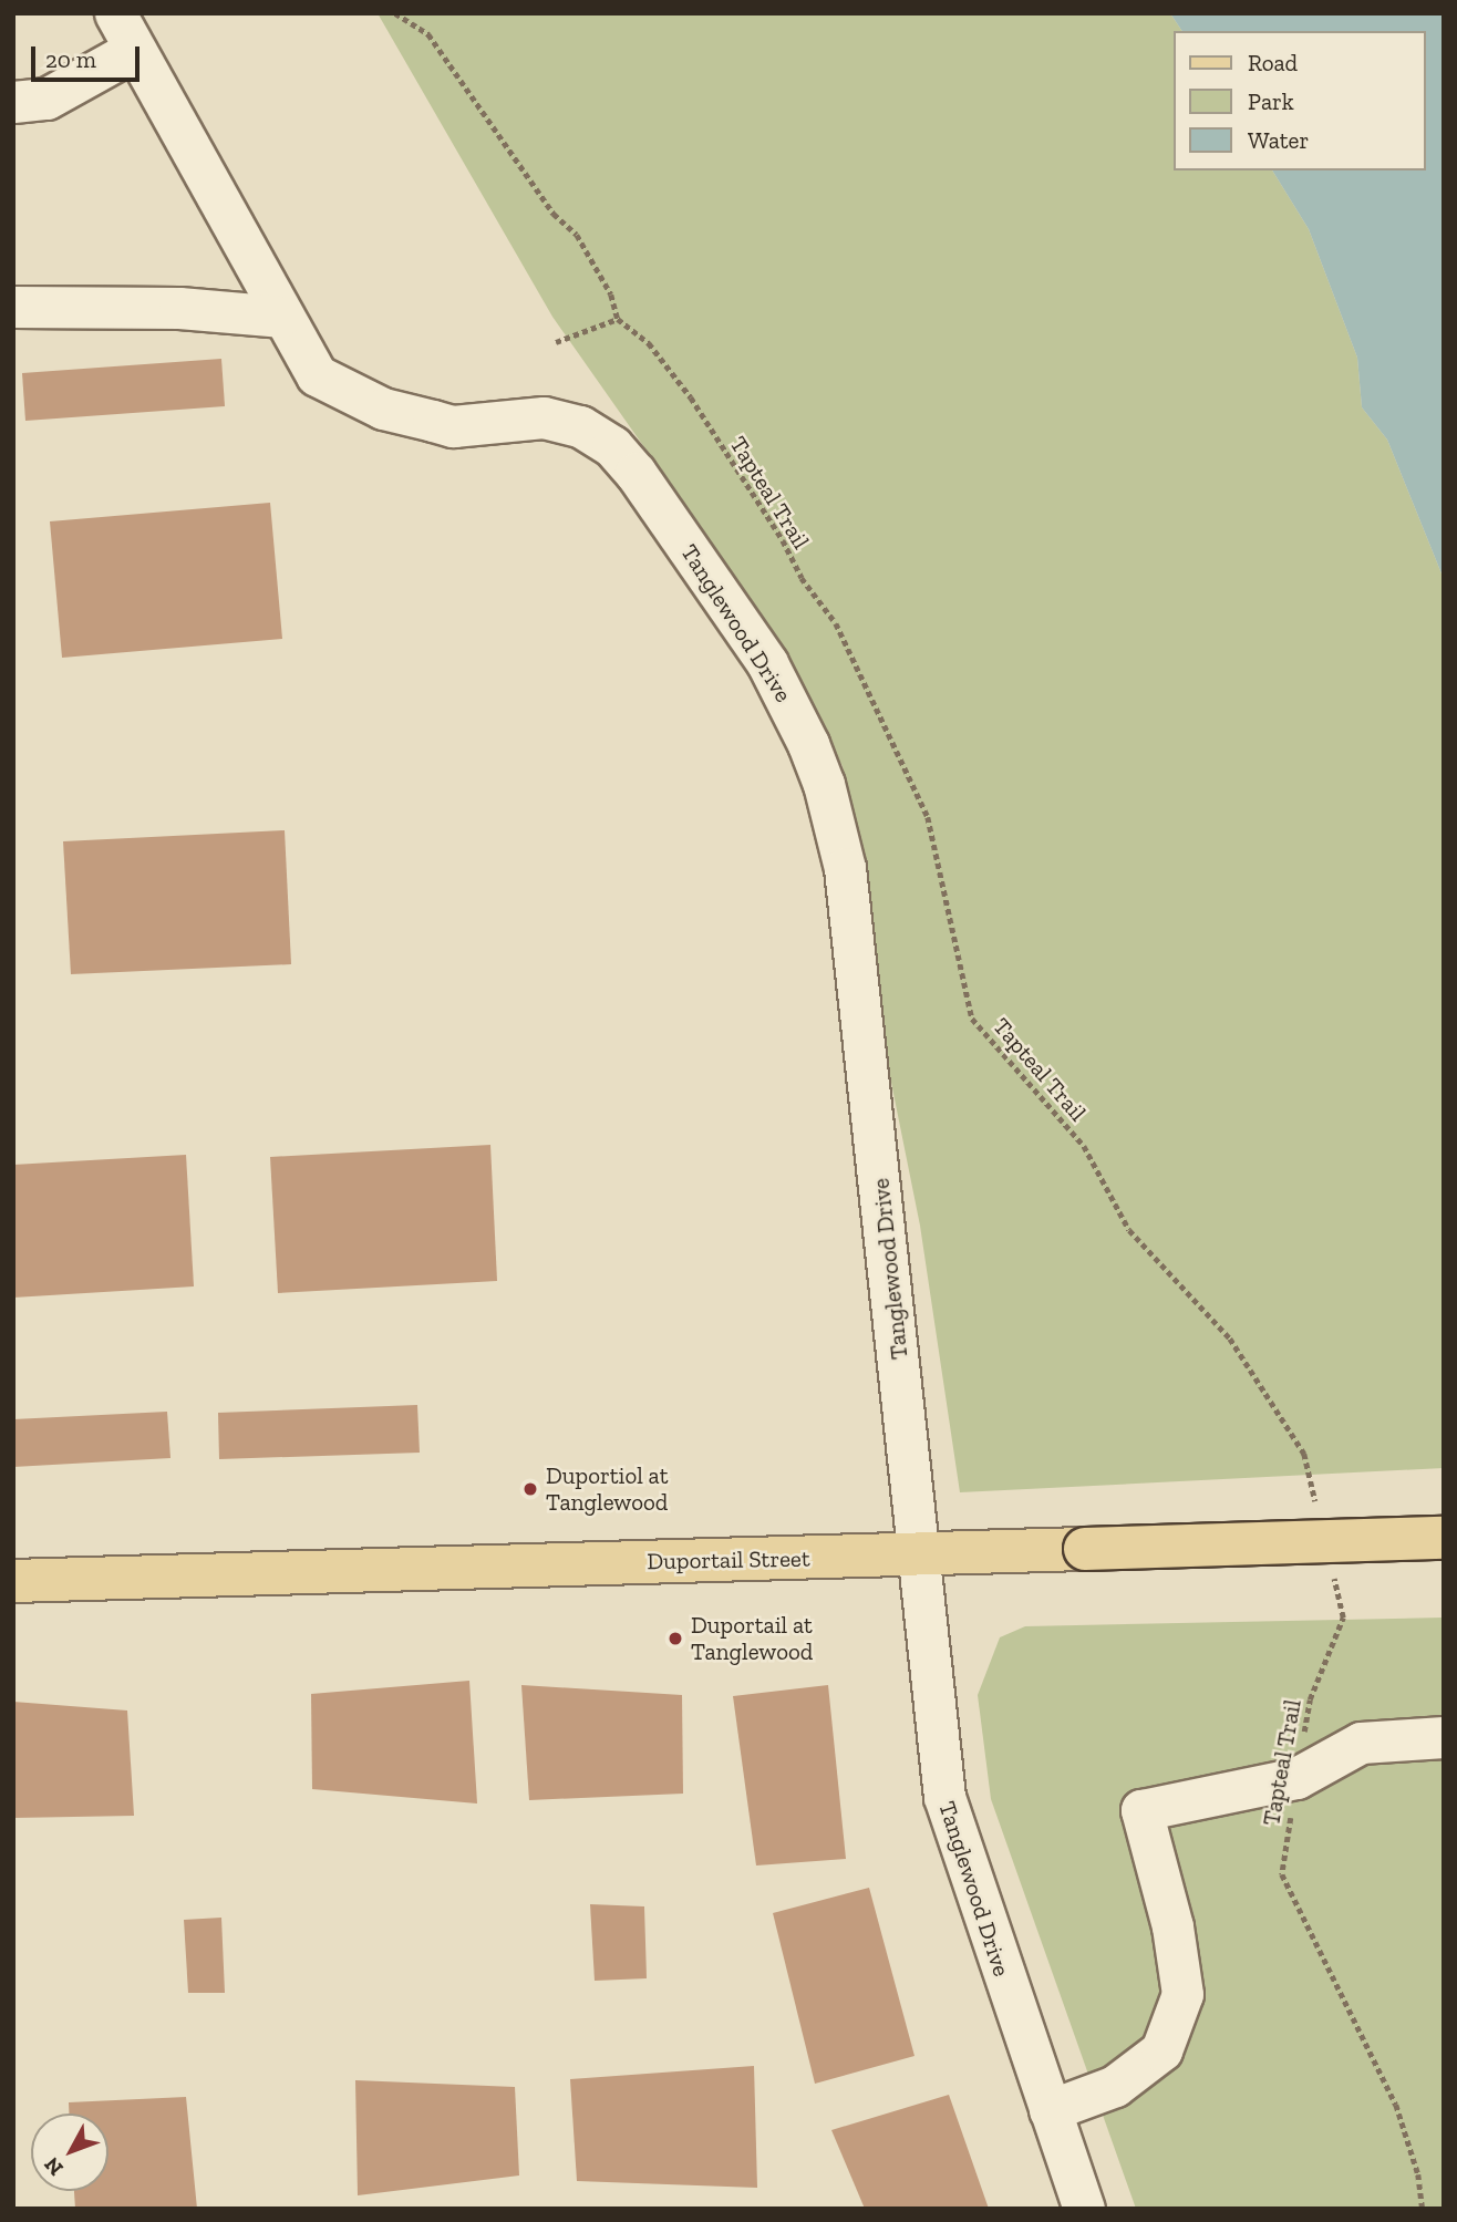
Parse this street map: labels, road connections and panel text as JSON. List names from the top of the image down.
{
  "streets": {
    "main road": ["Duportail Street"],
    "street": ["Tanglewood Drive"],
    "path": ["Tapteal Trail"]
  },
  "crossings": [
    ["Tanglewood Drive", "Duportail Street"]
  ],
  "places": ["Duportiol at Tanglewood", "Duportail at Tanglewood"],
  "legend": ["Road", "Park", "Water"],
  "scale_bar": "20 m",
  "north": "bottom left"
}
